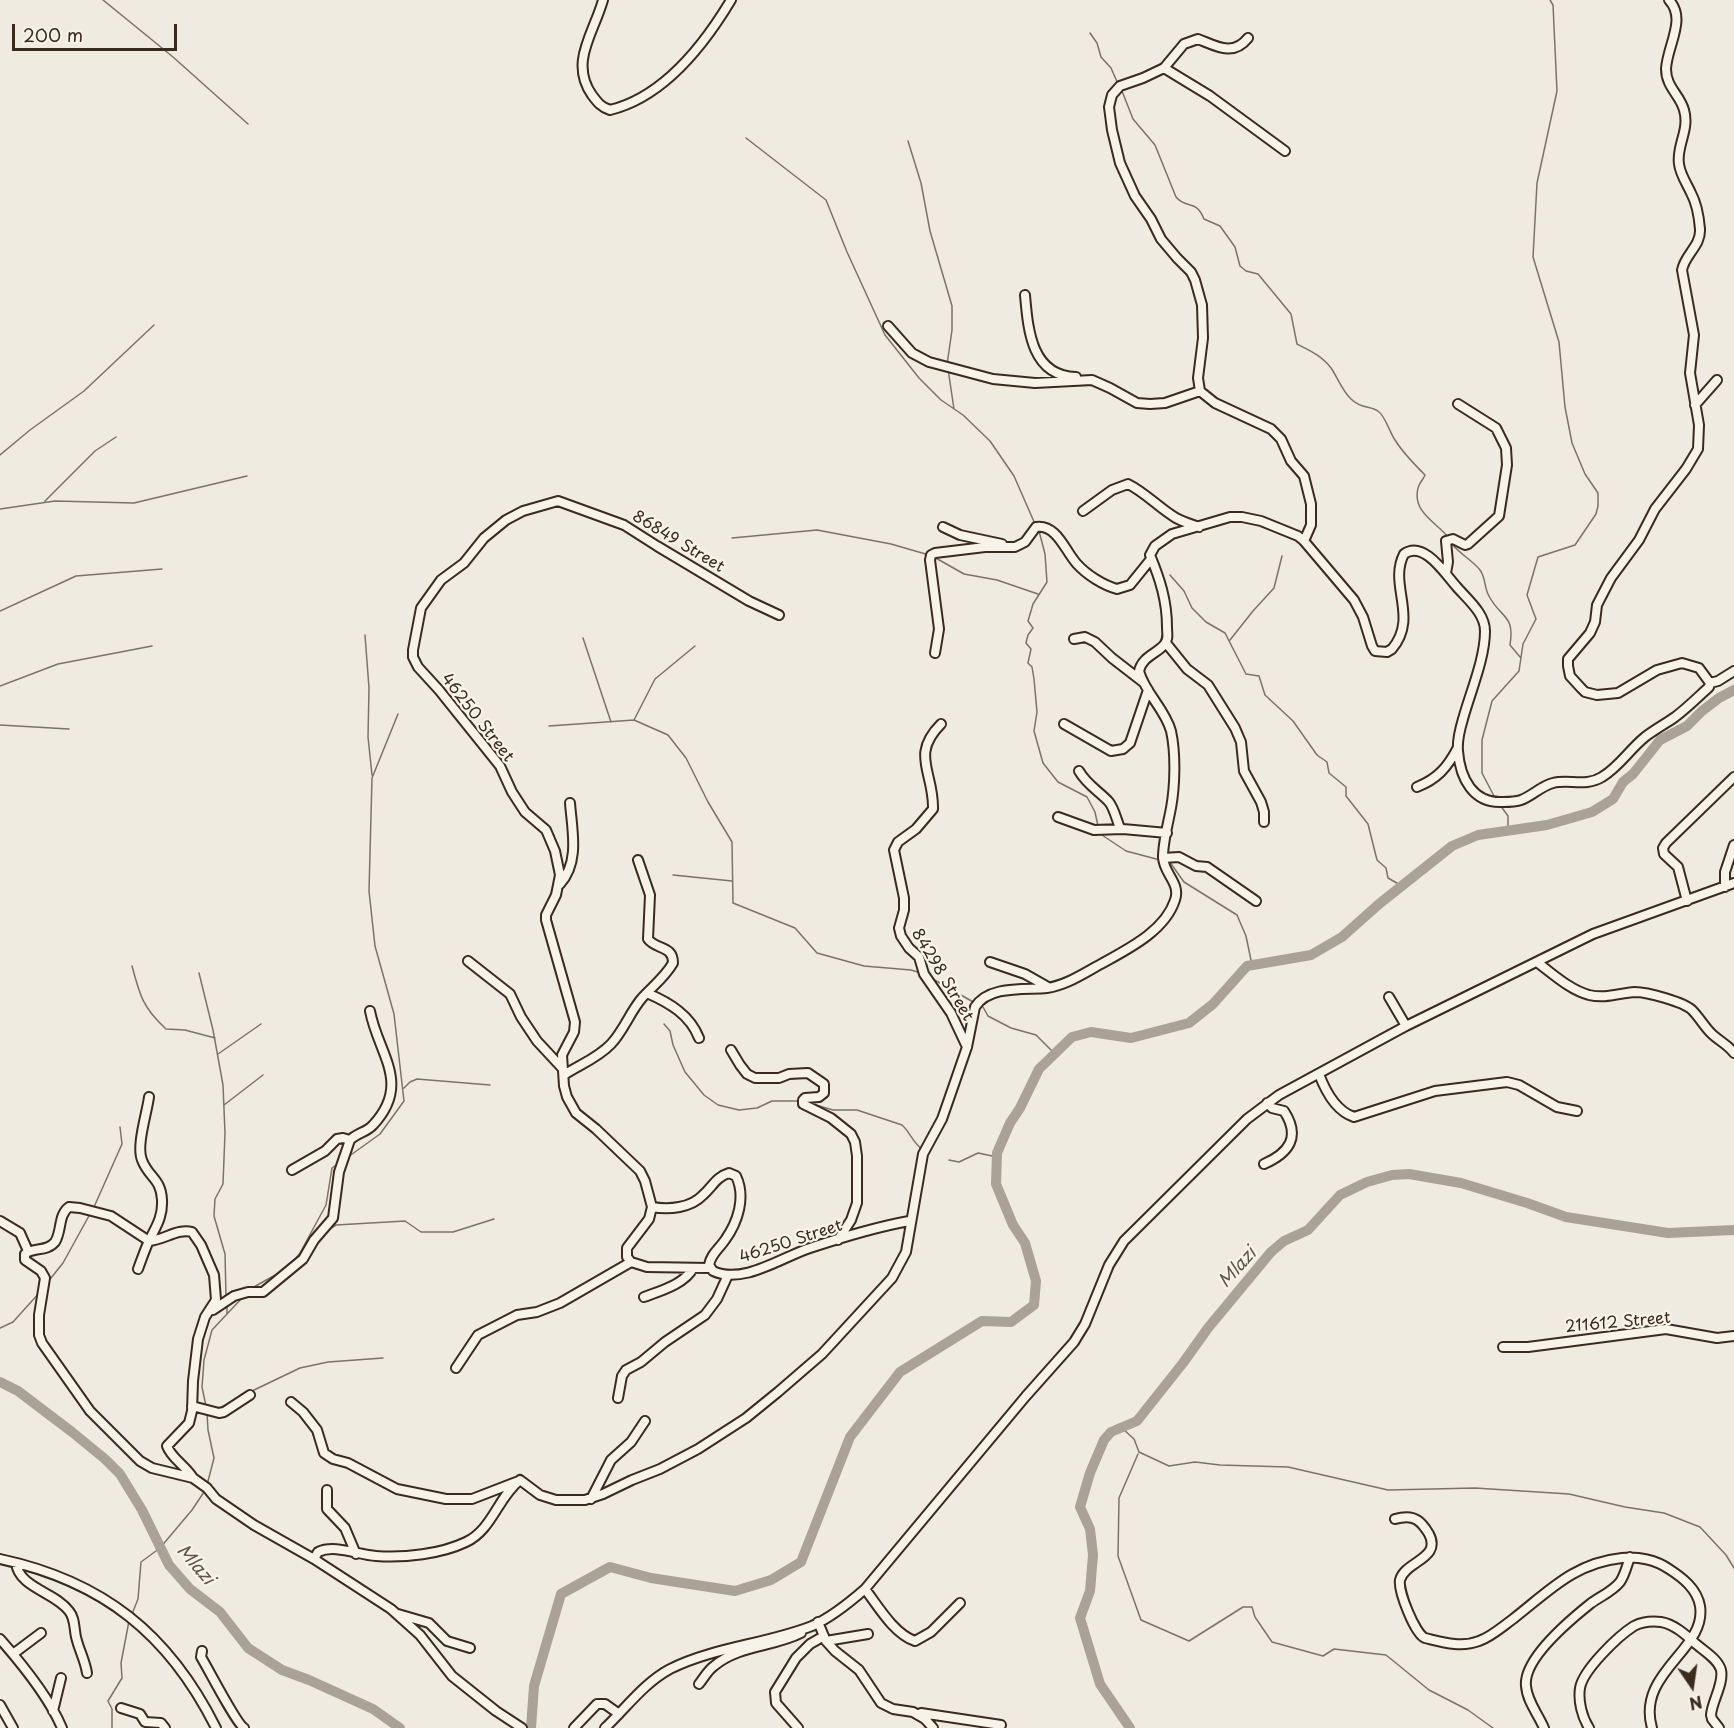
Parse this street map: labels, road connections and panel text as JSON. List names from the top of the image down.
{
  "streets": {
    "street": [
      "86849 Street",
      "46250 Street",
      "84298 Street",
      "211612 Street"
    ]
  },
  "crossings": [
    ["86849 Street", "46250 Street"]
  ],
  "water": ["Mlazi"],
  "scale_bar": "200 m",
  "north": "bottom"
}
